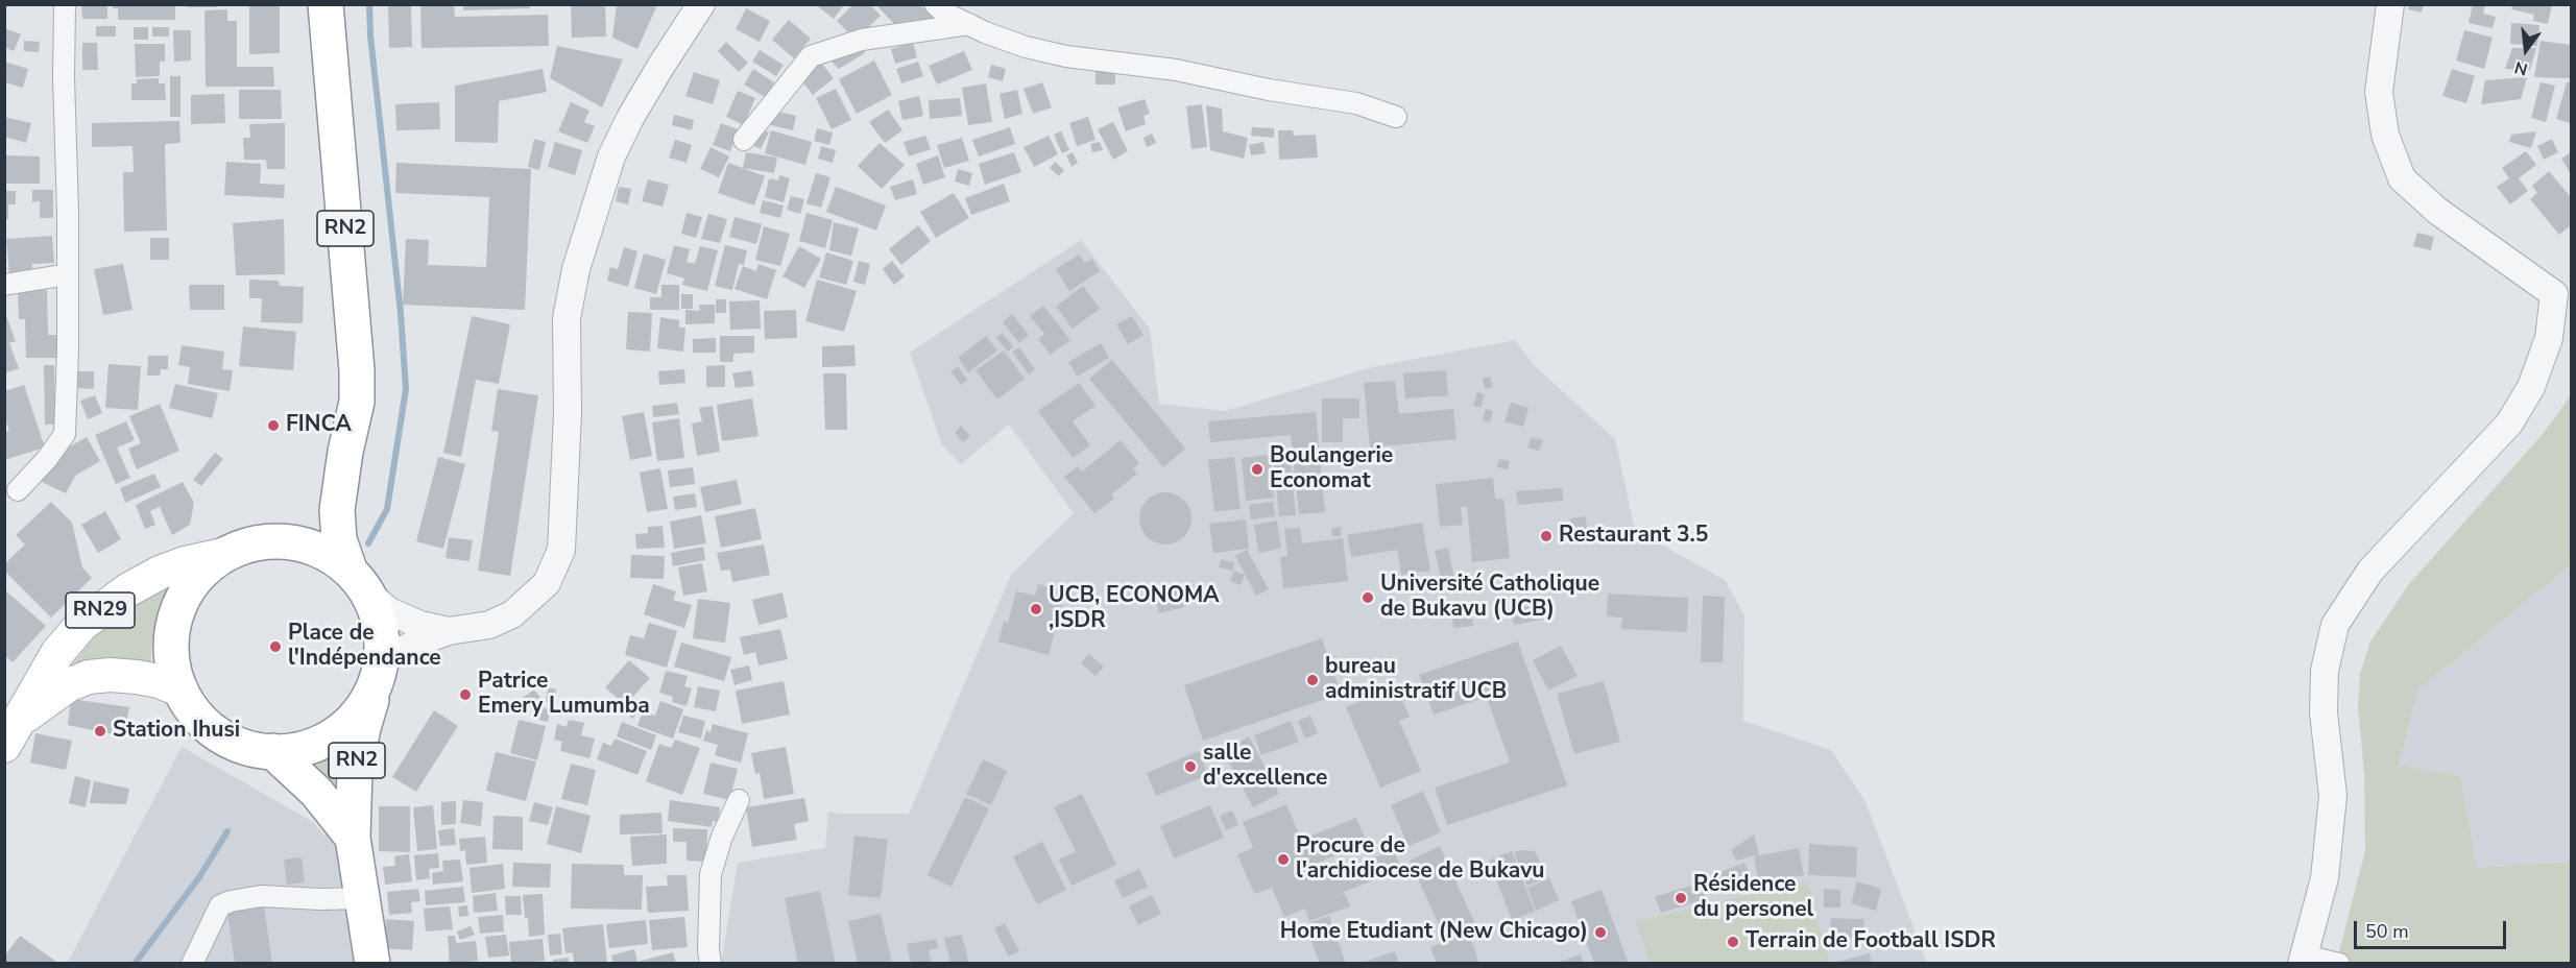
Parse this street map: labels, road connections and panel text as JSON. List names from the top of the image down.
{
  "streets": {
    "highway": ["RN2"],
    "main road": ["RN29"]
  },
  "crossings": [
    ["RN2", "RN29"]
  ],
  "places": [
    "FINCA",
    "Boulangerie Economat",
    "Restaurant 3.5",
    "Université Catholique de Bukavu (UCB)",
    "UCB, ECONOMA ,ISDR",
    "Place de l'Indépendance",
    "bureau administratif UCB",
    "Patrice Emery Lumumba",
    "Station Ihusi",
    "salle d'excellence",
    "Procure de l'archidiocese de Bukavu",
    "Résidence du personel",
    "Home Etudiant (New Chicago)",
    "Terrain de Football ISDR"
  ],
  "scale_bar": "50 m",
  "north": "bottom"
}
